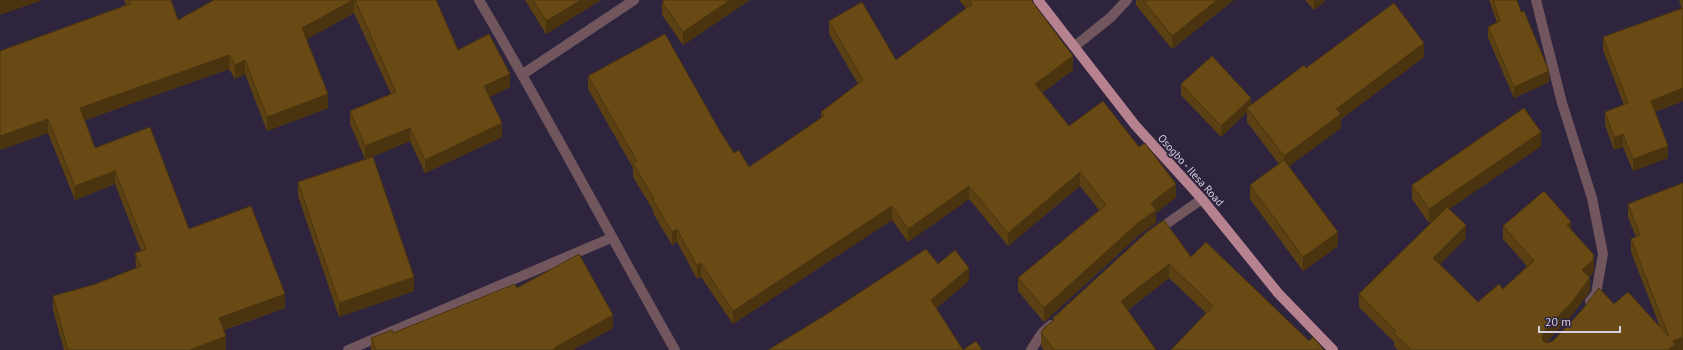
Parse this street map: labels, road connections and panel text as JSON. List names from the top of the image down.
{
  "streets": {
    "main road": ["Osogbo - Ilesa Road"]
  },
  "scale_bar": "20 m"
}
